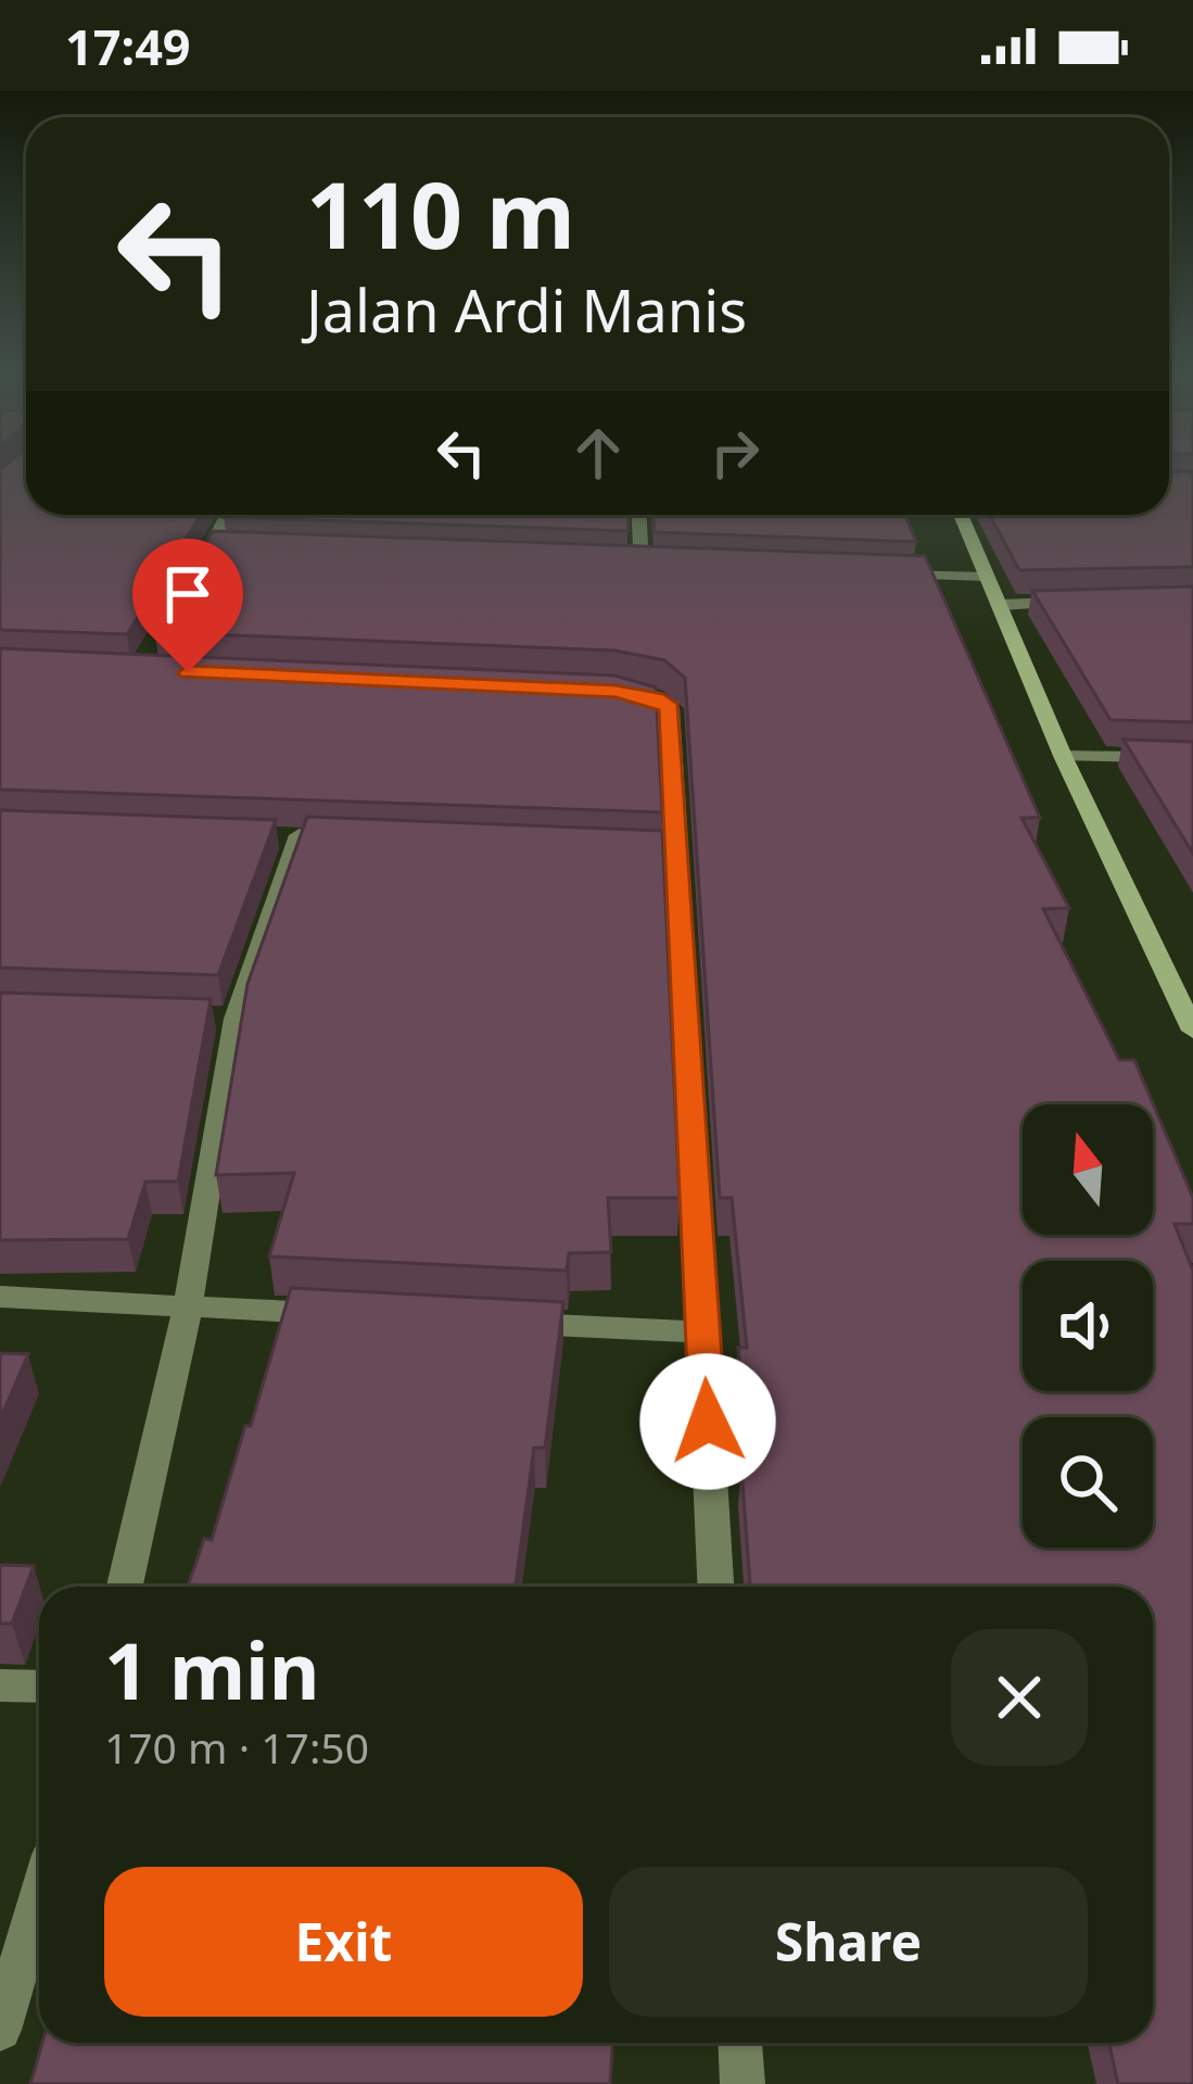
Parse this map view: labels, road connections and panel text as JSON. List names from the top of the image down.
{
  "north": "top",
  "page": {
    "status": "17:49",
    "turn": ["110 m", "Jalan Ardi Manis"],
    "heading": ["1 min", "170 m · 17:50"],
    "buttons": ["Exit", "Share"]
  }
}
